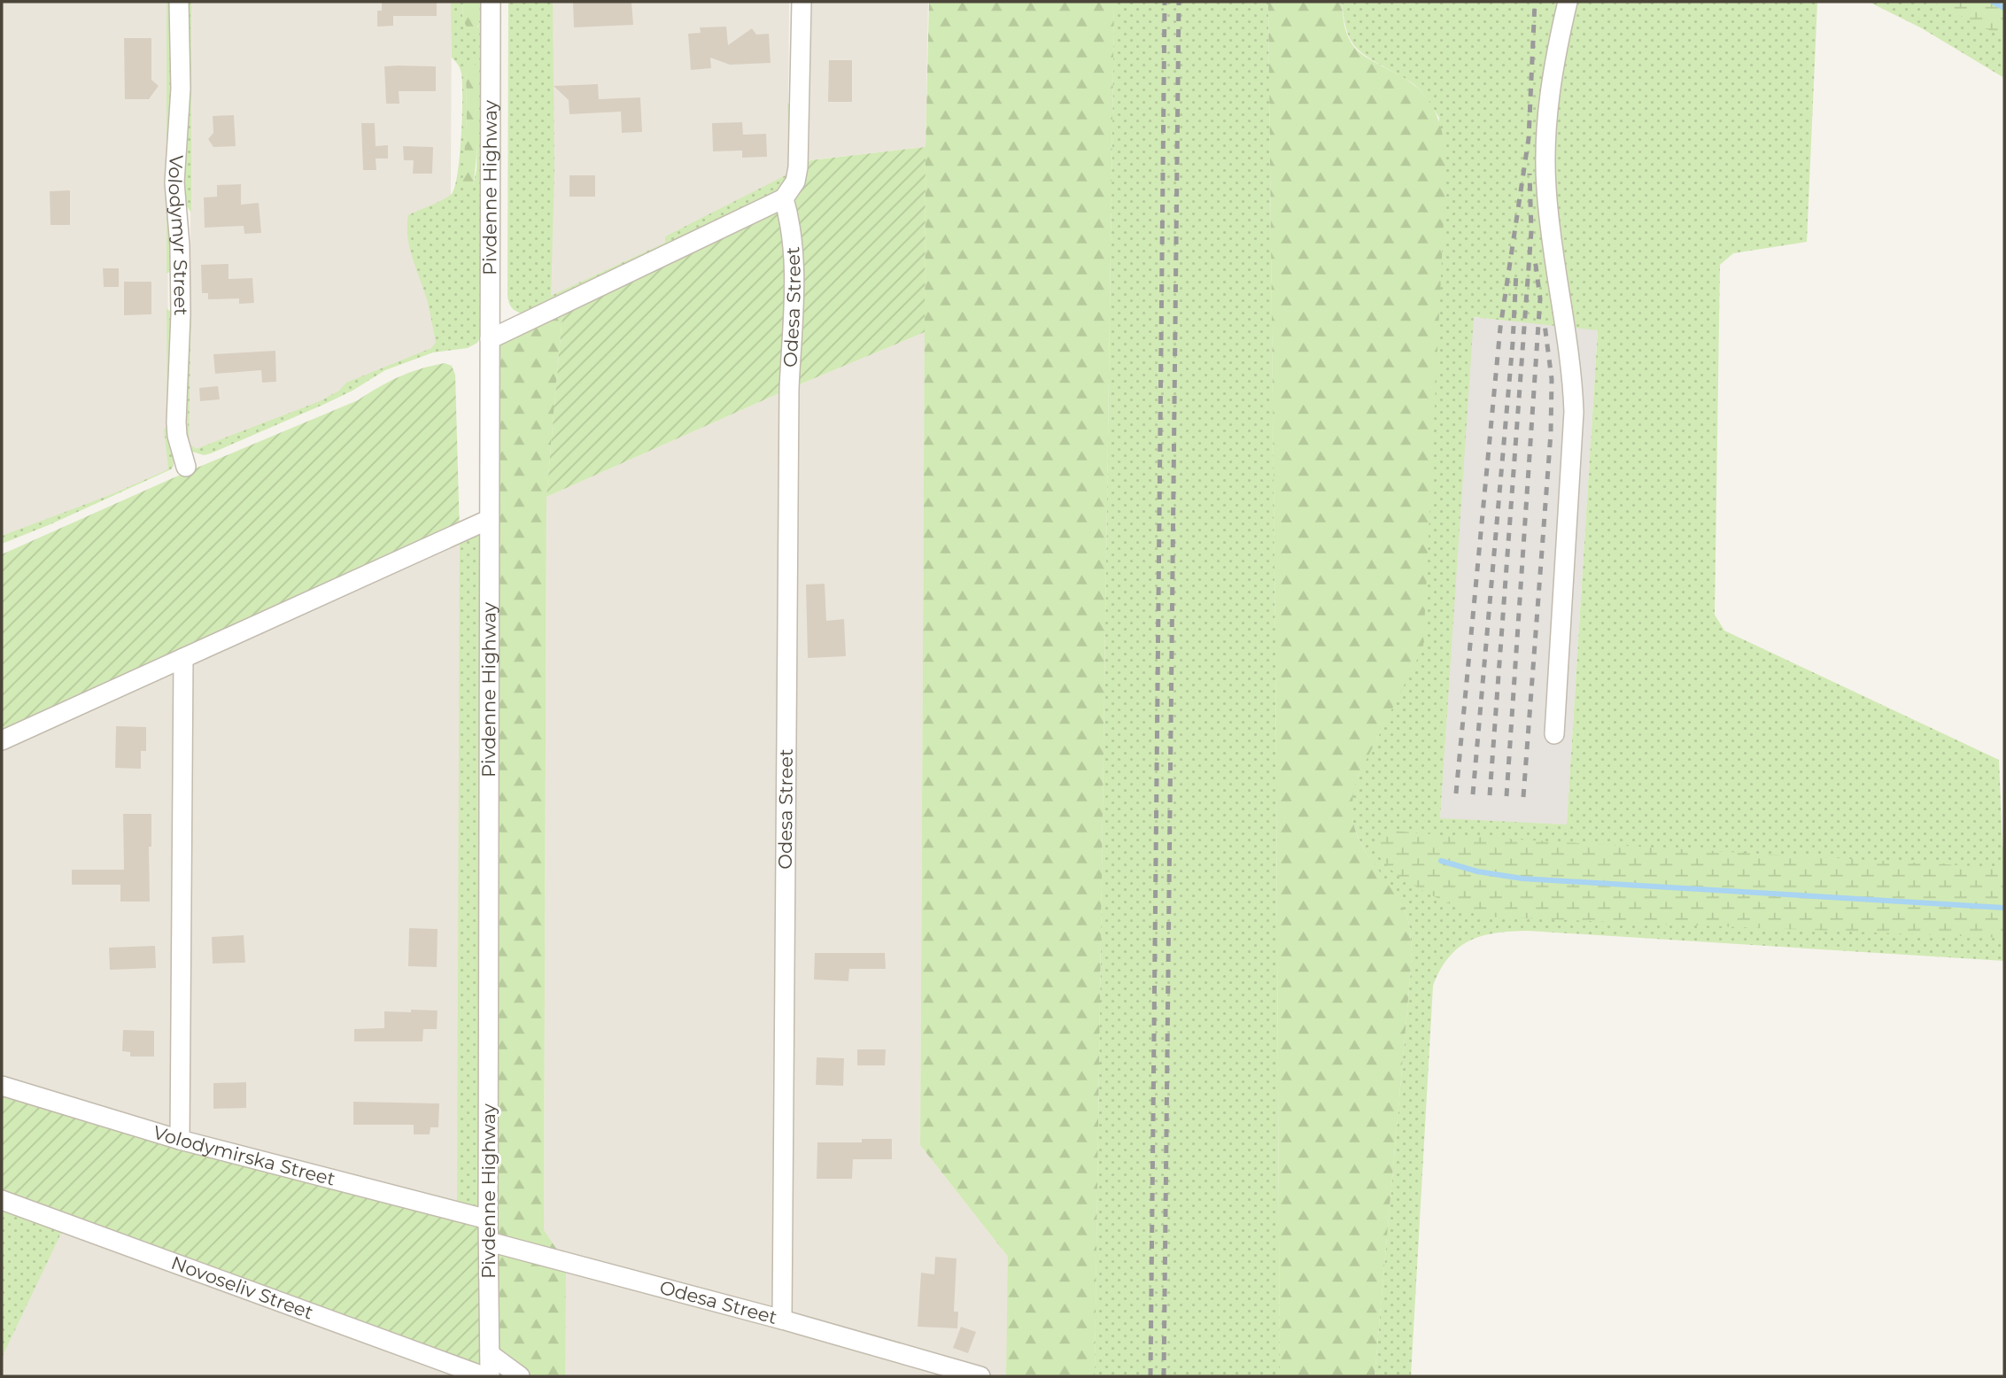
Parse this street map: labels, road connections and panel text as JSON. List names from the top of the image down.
{
  "streets": {
    "street": [
      "Pivdenne Highway",
      "Volodymyr Street",
      "Odesa Street",
      "Volodymirska Street",
      "Novoseliv Street"
    ]
  },
  "crossings": [
    ["Pivdenne Highway", "Odesa Street"],
    ["Pivdenne Highway", "Volodymirska Street"]
  ]
}
